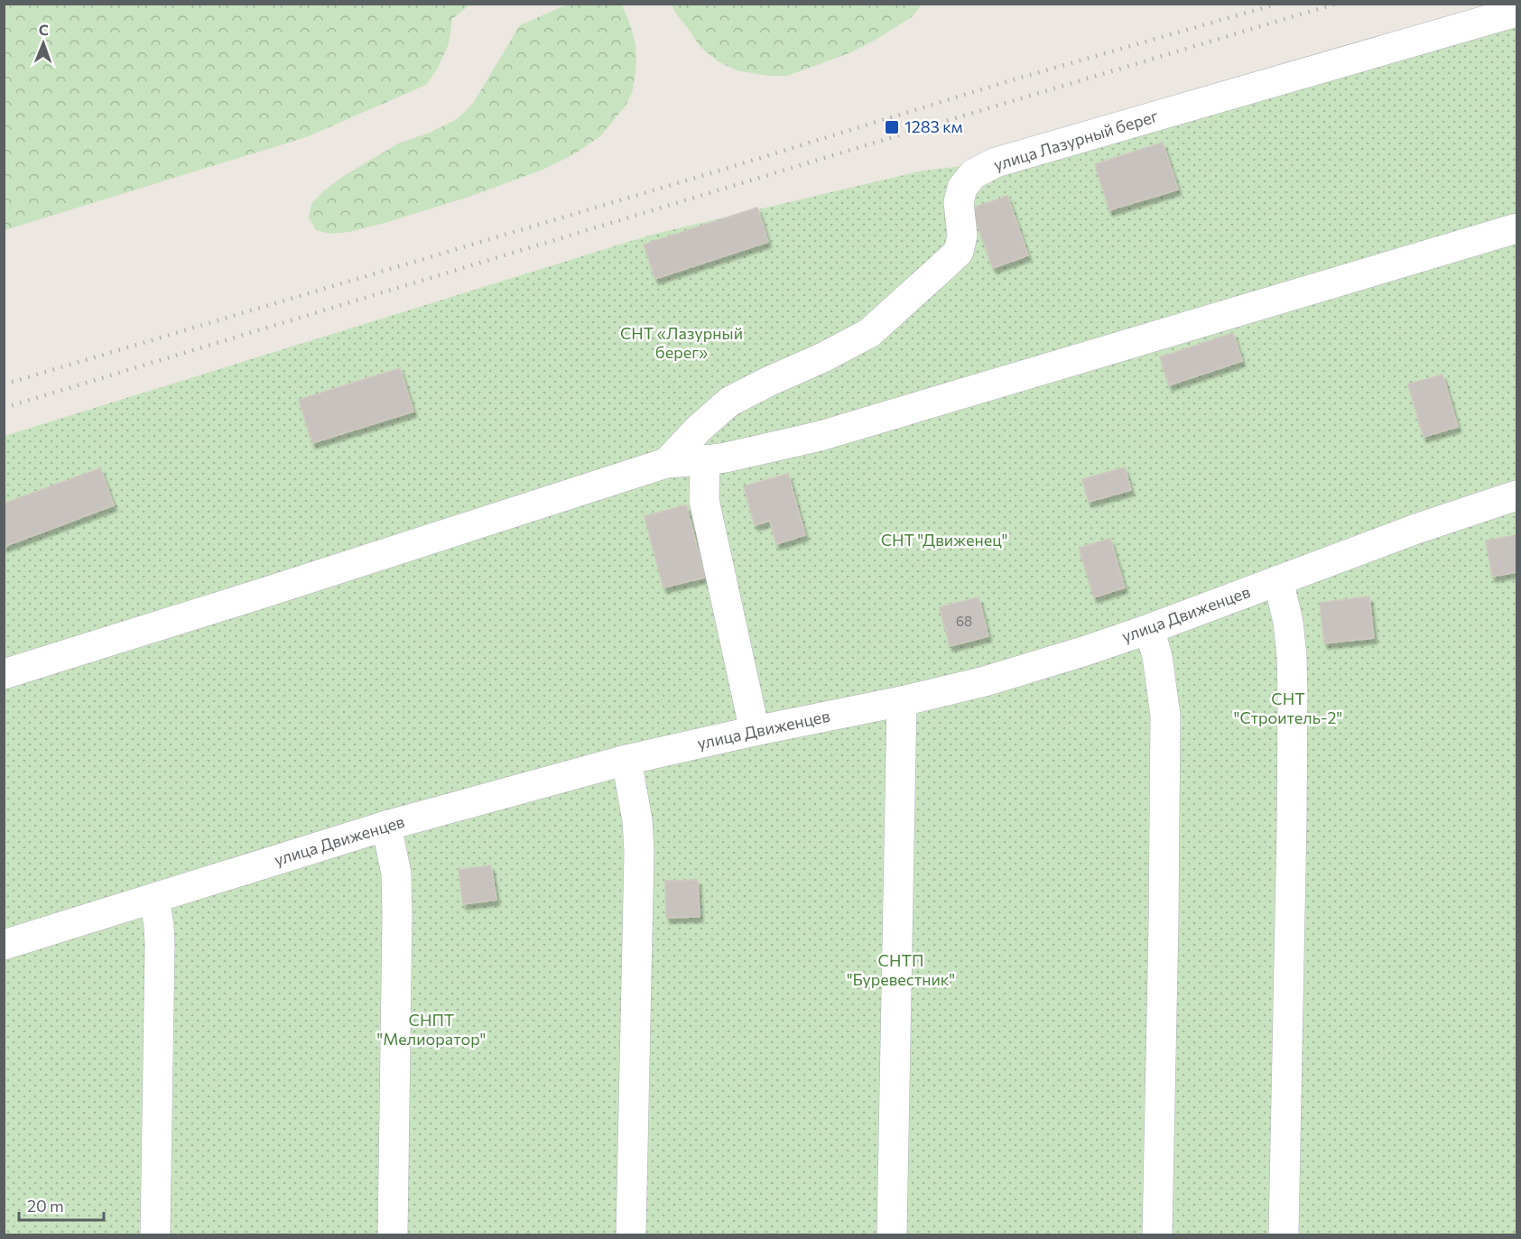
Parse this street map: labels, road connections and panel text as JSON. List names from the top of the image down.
{
  "streets": {
    "street": ["улица Лазурный берег", "улица Движенцев"]
  },
  "parks": [
    "СНТ «Лазурный берег»",
    "СНТ \"Движенец\"",
    "СНТ \"Строитель-2\"",
    "СНТП \"Буревестник\"",
    "СНПТ \"Мелиоратор\""
  ],
  "places": {
    "transit": ["1283 км"]
  },
  "house_numbers": ["68"],
  "scale_bar": "20 m",
  "north": "top"
}
